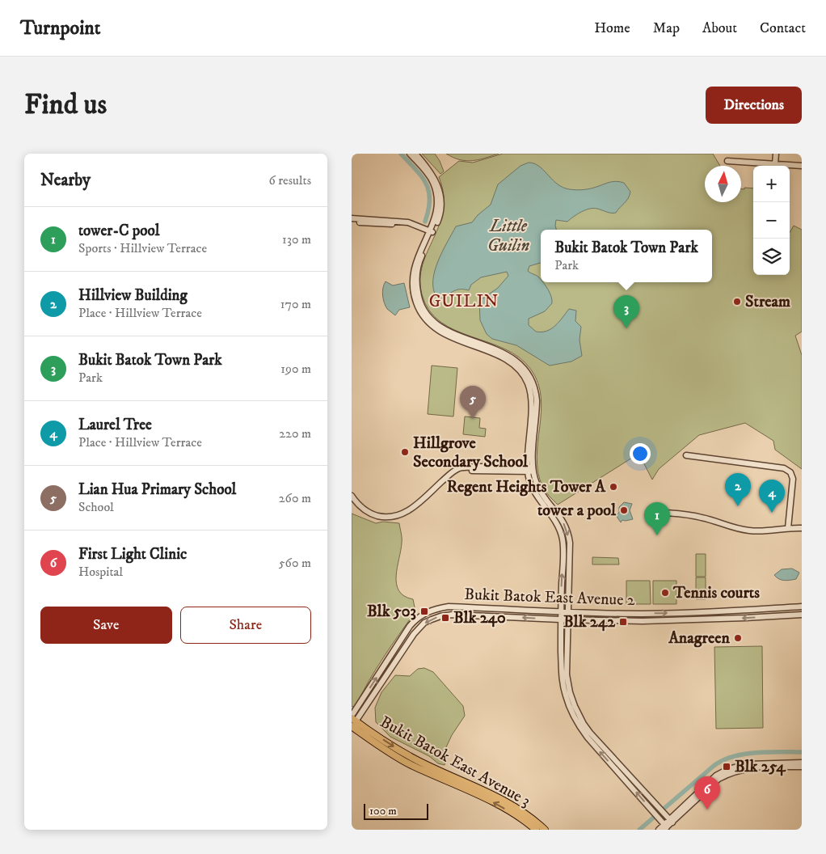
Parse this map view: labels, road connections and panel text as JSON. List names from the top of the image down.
{
  "streets": {
    "main road": ["Bukit Batok East Avenue 3"],
    "street": ["Bukit Batok East Avenue 2"]
  },
  "crossings": [
    ["Bukit Batok East Avenue 2", "Bukit Batok East Avenue 3"]
  ],
  "districts": ["GUILIN"],
  "water": ["Little Guilin"],
  "places": {
    "other": [
      "Stream",
      "Hillgrove Secondary School",
      "Regent Heights Tower A",
      "tower a pool",
      "Tennis courts",
      "Anagreen"
    ],
    "transit": [
      "Blk 503",
      "Blk 240",
      "Blk 242",
      "Blk 254"
    ]
  },
  "scale_bar": "100 m",
  "north": "top",
  "page": {
    "header": "Turnpoint",
    "nav": [
      "Home",
      "Map",
      "About",
      "Contact"
    ],
    "buttons": [
      "Directions",
      ["Save", "Share"]
    ],
    "title": "Find us",
    "heading": ["Nearby", "6 results"],
    "map_buttons": ["+", "−"],
    "list": [
      {
        "mark": "1",
        "name": "tower-C pool",
        "note": "Sports · Hillview Terrace",
        "value": "130 m"
      },
      {
        "mark": "2",
        "name": "Hillview Building",
        "note": "Place · Hillview Terrace",
        "value": "170 m"
      },
      {
        "mark": "3",
        "name": "Bukit Batok Town Park",
        "note": "Park",
        "value": "190 m"
      },
      {
        "mark": "4",
        "name": "Laurel Tree",
        "note": "Place · Hillview Terrace",
        "value": "220 m"
      },
      {
        "mark": "5",
        "name": "Lian Hua Primary School",
        "note": "School",
        "value": "260 m"
      },
      {
        "mark": "6",
        "name": "First Light Clinic",
        "note": "Hospital",
        "value": "560 m"
      }
    ],
    "popup": ["Bukit Batok Town Park", "Park"],
    "pins": [
      "3",
      "5",
      "2",
      "4",
      "1",
      "6"
    ],
    "scale": "100 m"
  }
}
